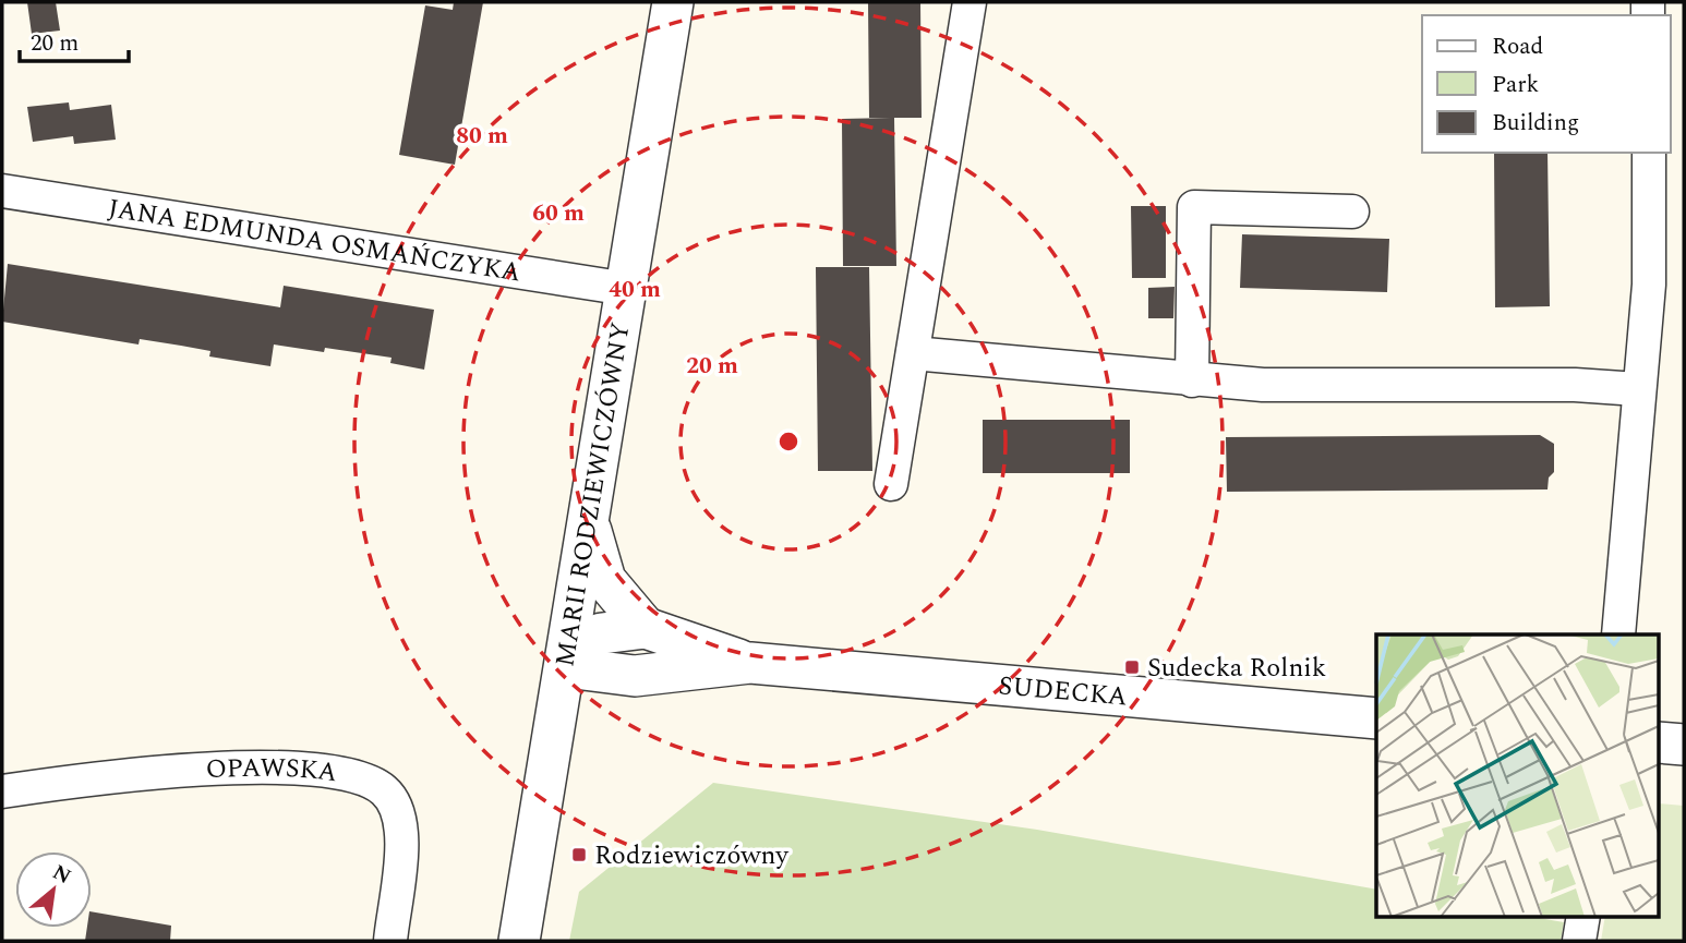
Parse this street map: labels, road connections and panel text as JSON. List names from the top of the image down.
{
  "streets": {
    "street": [
      "JANA EDMUNDA OSMAŃCZYKA",
      "MARII RODZIEWICZÓWNY",
      "SUDECKA",
      "OPAWSKA"
    ]
  },
  "crossings": [
    ["JANA EDMUNDA OSMAŃCZYKA", "MARII RODZIEWICZÓWNY"],
    ["MARII RODZIEWICZÓWNY", "SUDECKA"]
  ],
  "places": {
    "transit": ["Sudecka Rolnik", "Rodziewiczówny"]
  },
  "legend": ["Road", "Park", "Building"],
  "scale_bar": "20 m",
  "north": "top right",
  "rings": [
    "80 m",
    "60 m",
    "40 m",
    "20 m"
  ]
}
